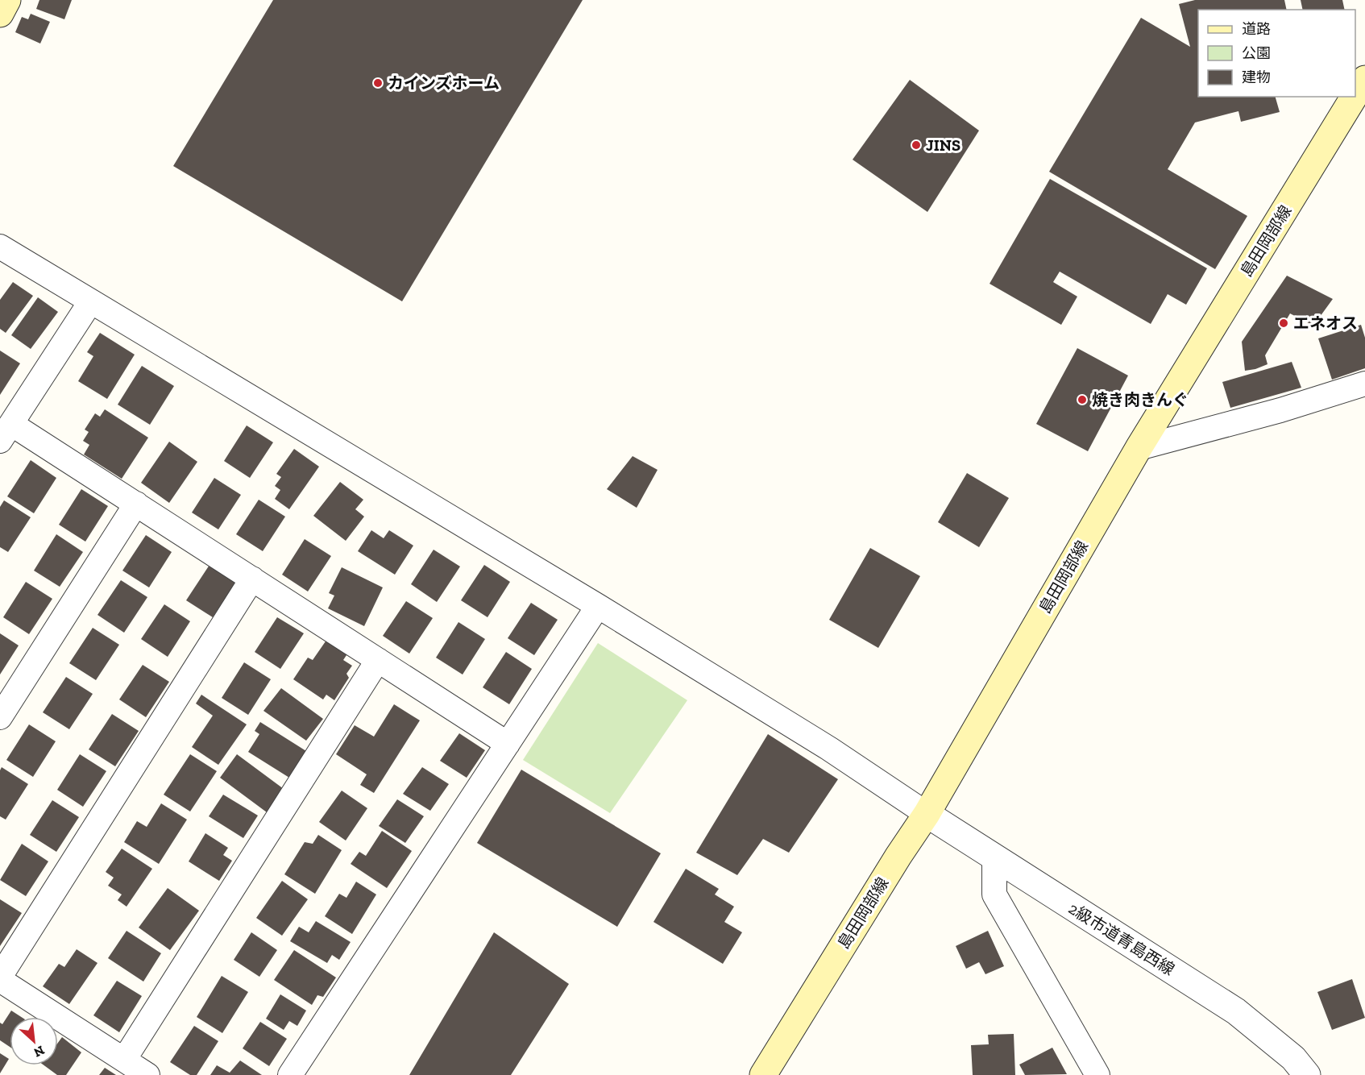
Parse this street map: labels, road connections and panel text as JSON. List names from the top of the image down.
{
  "streets": {
    "main road": ["島田岡部線"],
    "street": ["2級市道青島西線"]
  },
  "crossings": [
    ["島田岡部線", "2級市道青島西線"]
  ],
  "places": [
    "カインズホーム",
    "JINS",
    "エネオス",
    "焼き肉きんぐ"
  ],
  "legend": ["道路", "公園", "建物"],
  "north": "bottom right"
}
